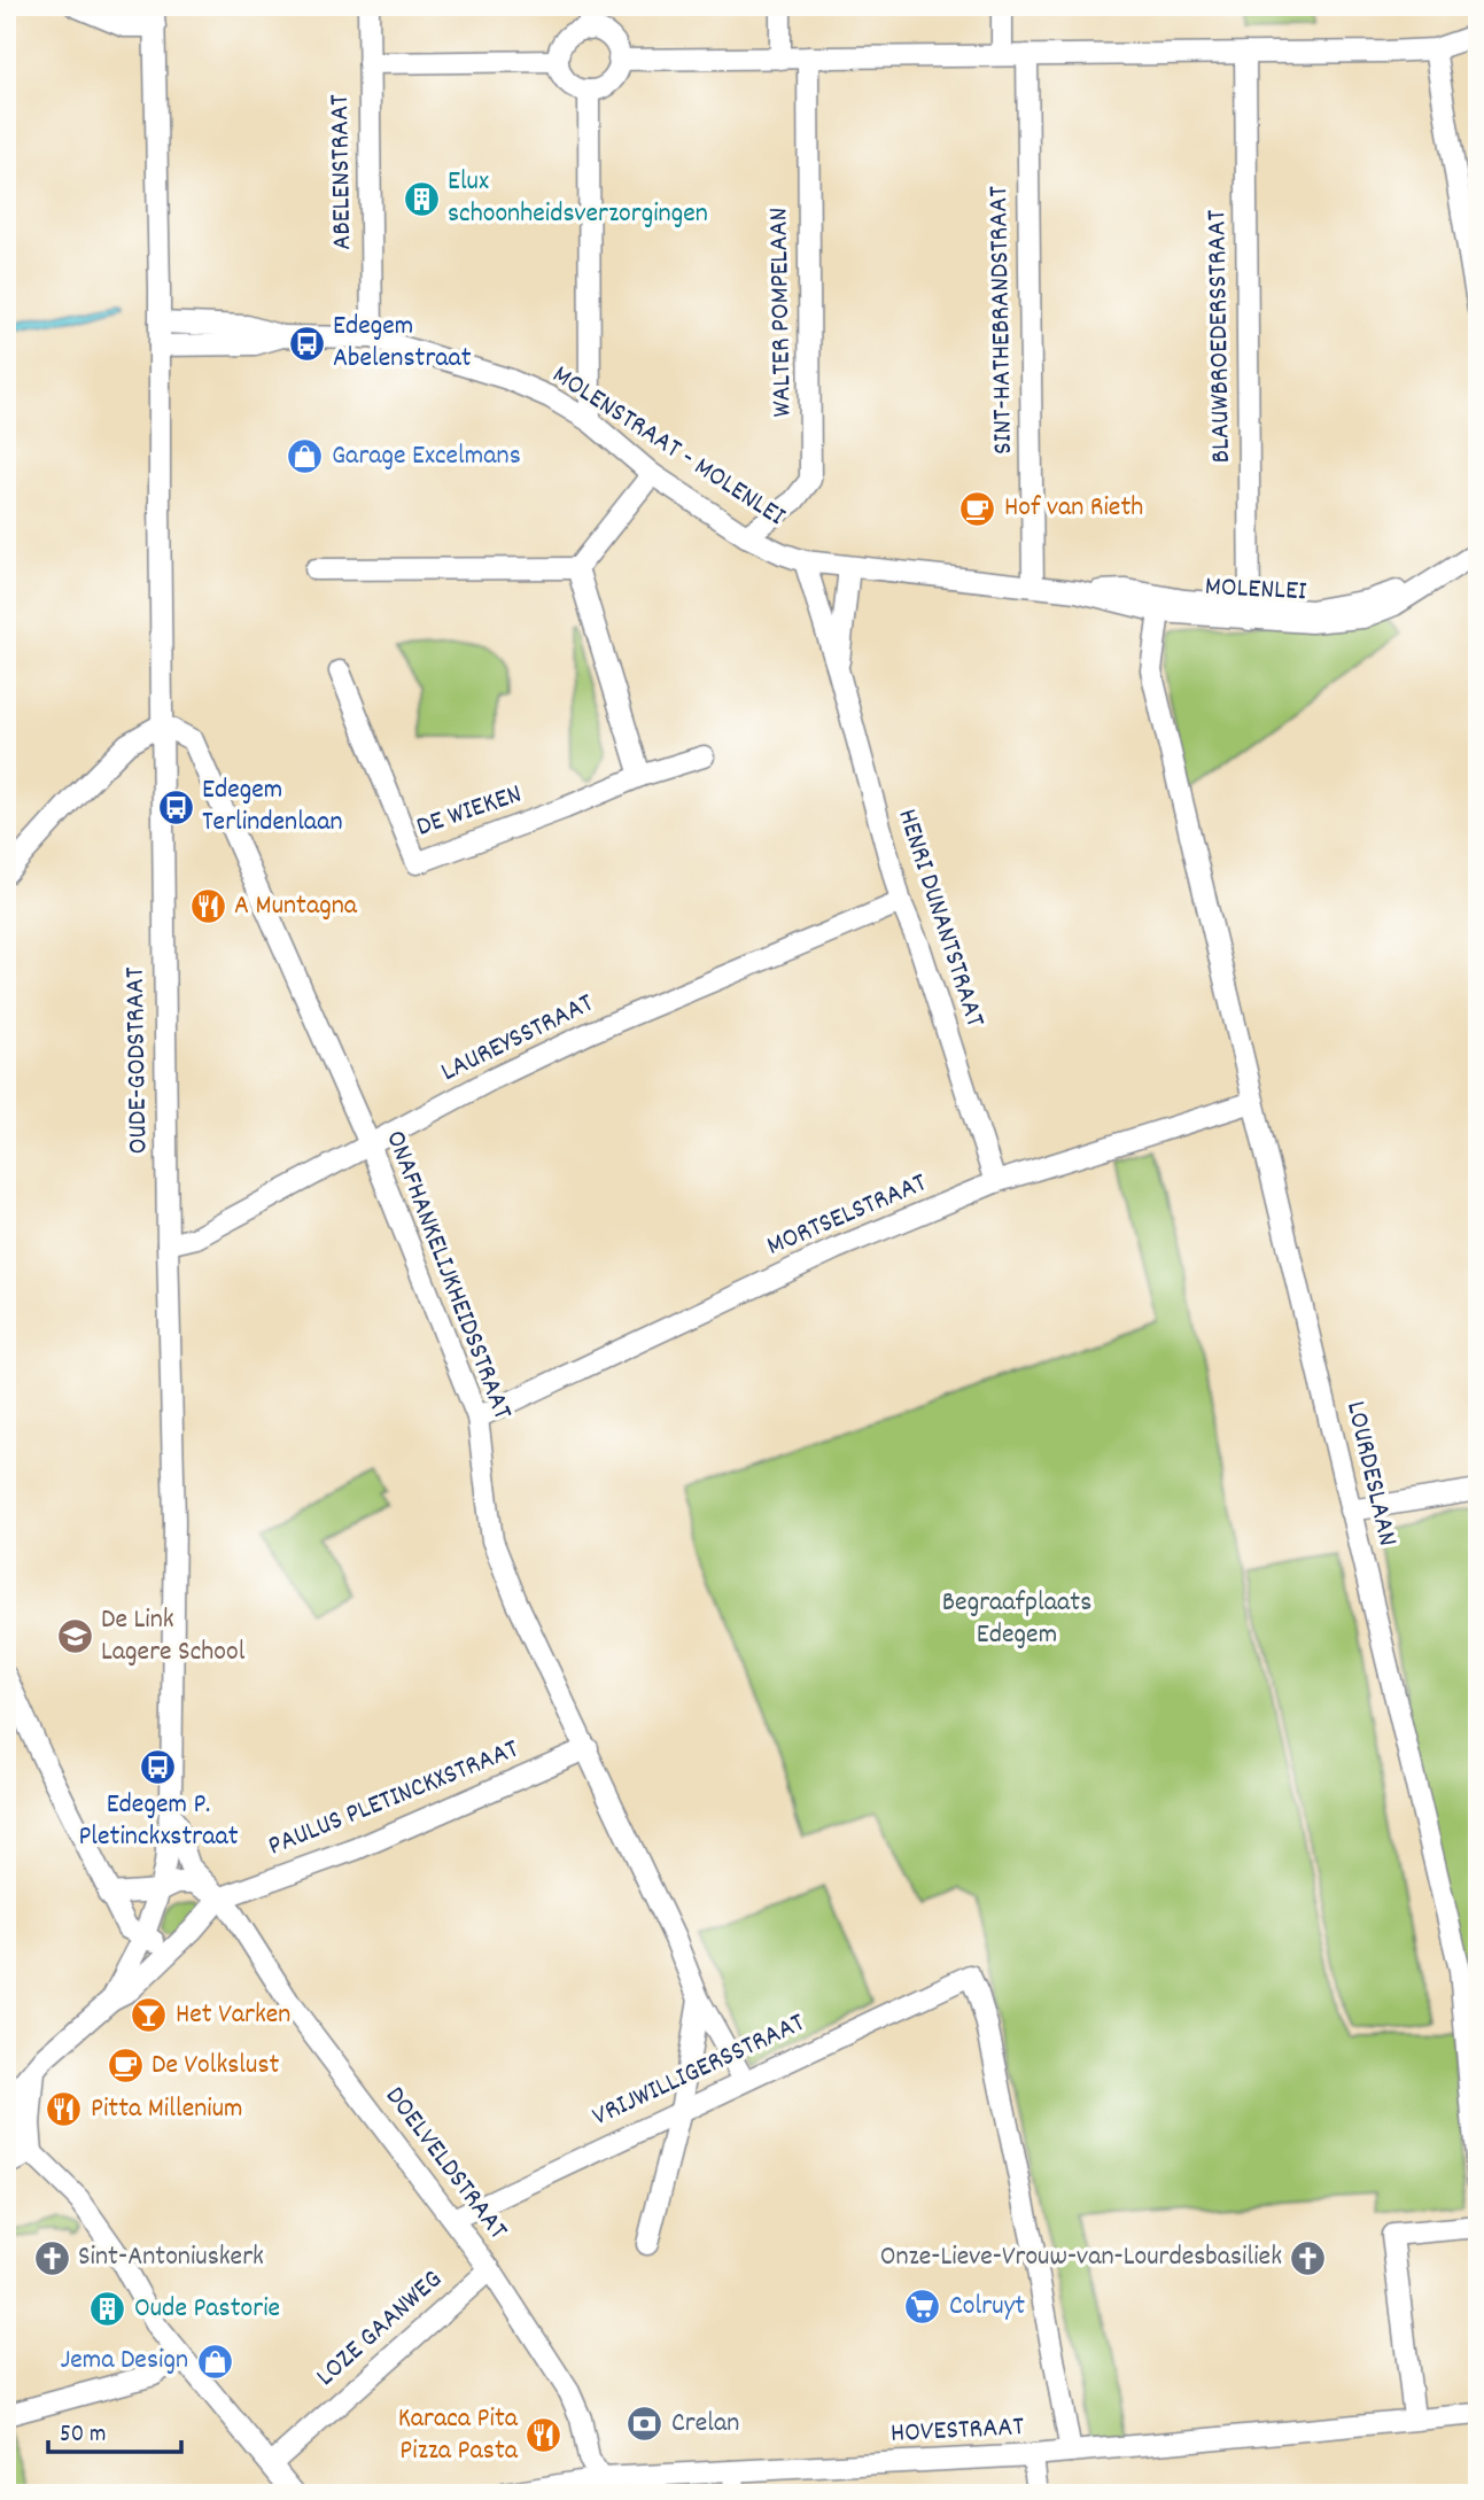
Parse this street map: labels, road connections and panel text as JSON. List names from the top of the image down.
{
  "streets": {
    "street": [
      "ABELENSTRAAT",
      "WALTER POMPELAAN",
      "SINT-HATHEBRANDSTRAAT",
      "BLAUWBROEDERSSTRAAT",
      "MOLENSTRAAT - MOLENLEI",
      "MOLENLEI",
      "DE WIEKEN",
      "HENRI DUNANTSTRAAT",
      "LAUREYSSTRAAT",
      "OUDE-GODSTRAAT",
      "MORTSELSTRAAT",
      "ONAFHANKELIJKHEIDSSTRAAT",
      "LOURDESLAAN",
      "PAULUS PLETINCKXSTRAAT",
      "VRIJWILLIGERSSTRAAT",
      "DOELVELDSTRAAT",
      "LOZE GAANWEG",
      "HOVESTRAAT"
    ]
  },
  "crossings": [
    ["ABELENSTRAAT", "MOLENSTRAAT - MOLENLEI"],
    ["WALTER POMPELAAN", "MOLENSTRAAT - MOLENLEI"],
    ["SINT-HATHEBRANDSTRAAT", "MOLENSTRAAT - MOLENLEI"],
    ["BLAUWBROEDERSSTRAAT", "MOLENLEI"],
    ["MOLENSTRAAT - MOLENLEI", "MOLENLEI"],
    ["MOLENSTRAAT - MOLENLEI", "HENRI DUNANTSTRAAT"],
    ["MOLENLEI", "LOURDESLAAN"],
    ["HENRI DUNANTSTRAAT", "LAUREYSSTRAAT"],
    ["HENRI DUNANTSTRAAT", "MORTSELSTRAAT"],
    ["LAUREYSSTRAAT", "OUDE-GODSTRAAT"],
    ["LAUREYSSTRAAT", "ONAFHANKELIJKHEIDSSTRAAT"],
    ["OUDE-GODSTRAAT", "ONAFHANKELIJKHEIDSSTRAAT"],
    ["OUDE-GODSTRAAT", "PAULUS PLETINCKXSTRAAT"],
    ["OUDE-GODSTRAAT", "DOELVELDSTRAAT"],
    ["MORTSELSTRAAT", "ONAFHANKELIJKHEIDSSTRAAT"],
    ["MORTSELSTRAAT", "LOURDESLAAN"],
    ["ONAFHANKELIJKHEIDSSTRAAT", "PAULUS PLETINCKXSTRAAT"],
    ["ONAFHANKELIJKHEIDSSTRAAT", "VRIJWILLIGERSSTRAAT"],
    ["PAULUS PLETINCKXSTRAAT", "DOELVELDSTRAAT"],
    ["VRIJWILLIGERSSTRAAT", "DOELVELDSTRAAT"],
    ["VRIJWILLIGERSSTRAAT", "HOVESTRAAT"],
    ["DOELVELDSTRAAT", "LOZE GAANWEG"],
    ["DOELVELDSTRAAT", "HOVESTRAAT"]
  ],
  "parks": ["Begraafplaats Edegem"],
  "places": {
    "building": ["Elux schoonheidsverzorgingen", "Oude Pastorie"],
    "bus stop": ["Edegem Abelenstraat", "Edegem Terlindenlaan", "Edegem P. Pletinckxstraat"],
    "shop": ["Garage Excelmans", "Jema Design"],
    "cafe": ["Hof van Rieth", "De Volkslust"],
    "restaurant": ["A Muntagna", "Pitta Millenium", "Karaca Pita Pizza Pasta"],
    "school or university": ["De Link Lagere School"],
    "bar": ["Het Varken"],
    "church": ["Sint-Antoniuskerk", "Onze-Lieve-Vrouw-van-Lourdesbasiliek"],
    "supermarket": ["Colruyt"],
    "bank": ["Crelan"]
  },
  "scale_bar": "50 m"
}
